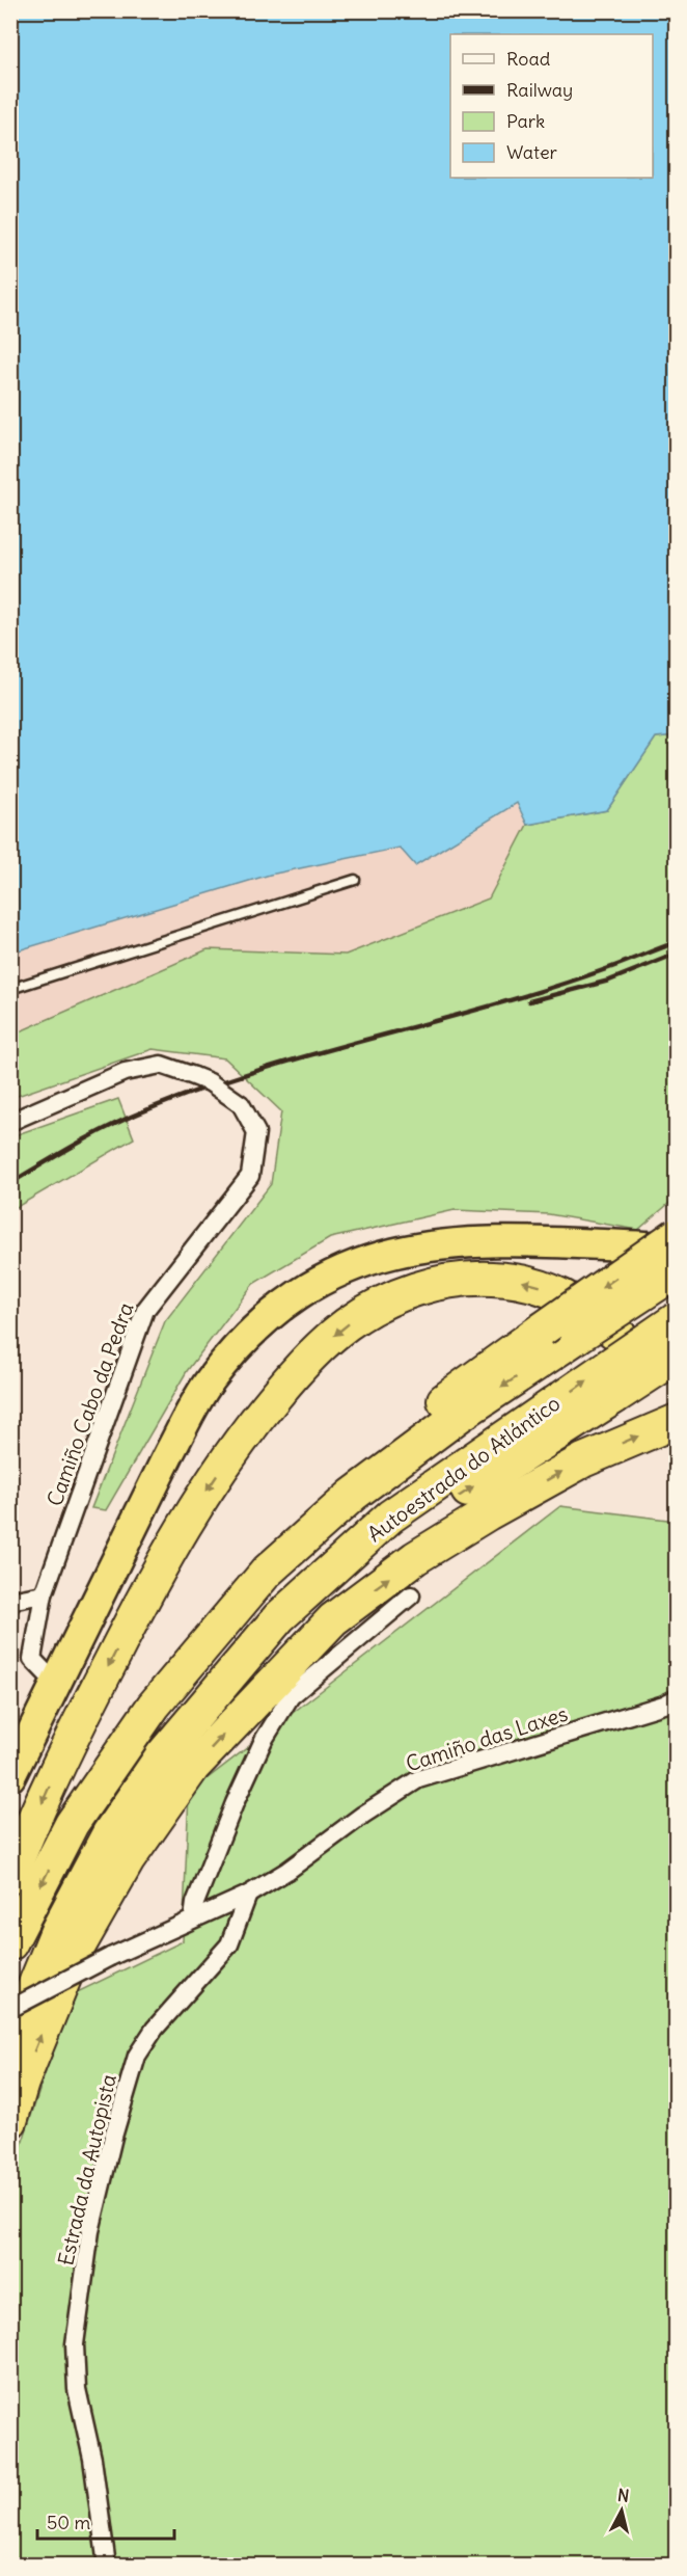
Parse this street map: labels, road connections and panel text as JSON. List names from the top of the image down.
{
  "streets": {
    "highway": ["Autoestrada do Atlántico"],
    "street": ["Camiño Cabo da Pedra", "Camiño das Laxes", "Estrada da Autopista"]
  },
  "crossings": [
    ["Camiño das Laxes", "Estrada da Autopista"]
  ],
  "legend": [
    "Road",
    "Railway",
    "Park",
    "Water"
  ],
  "scale_bar": "50 m",
  "north": "top"
}
